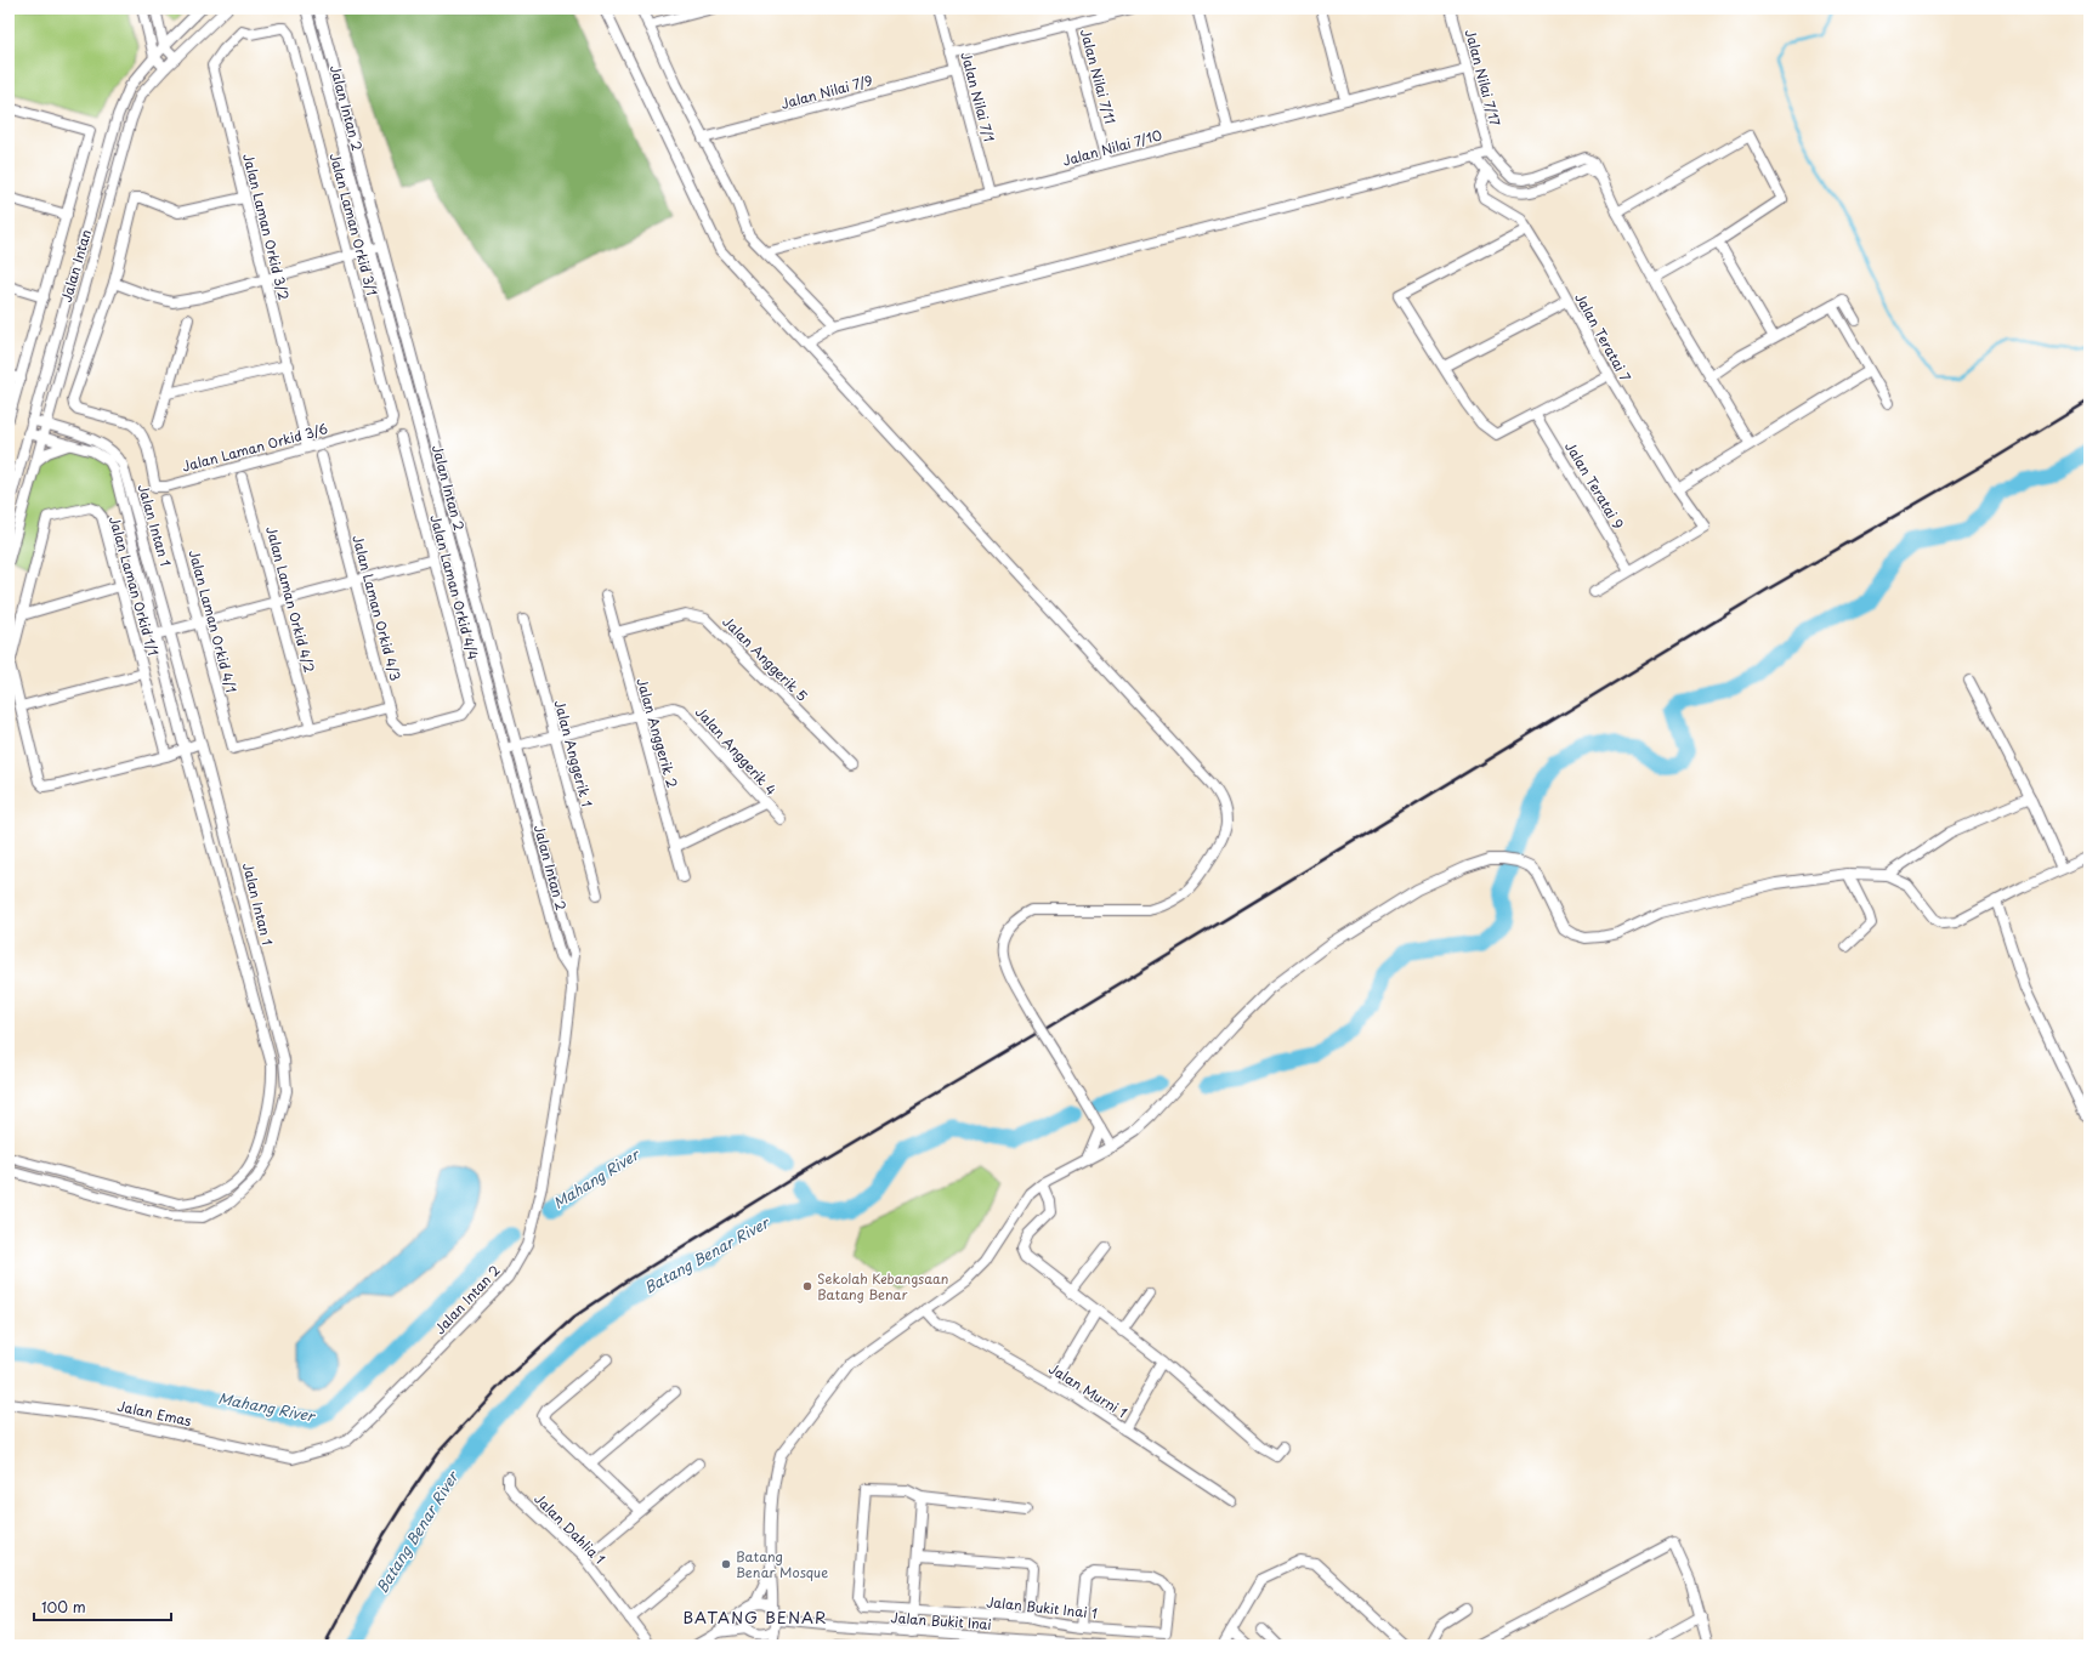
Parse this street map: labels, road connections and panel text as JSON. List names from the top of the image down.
{
  "streets": {
    "street": [
      "Jalan Nilai 7/11",
      "Jalan Nilai 7/17",
      "Jalan Nilai 7/9",
      "Jalan Nilai 7/1",
      "Jalan Intan 2",
      "Jalan Nilai 7/10",
      "Jalan Laman Orkid 3/1",
      "Jalan Laman Orkid 3/2",
      "Jalan Intan",
      "Jalan Teratai 7",
      "Jalan Laman Orkid 3/6",
      "Jalan Teratai 9",
      "Jalan Intan 1",
      "Jalan Laman Orkid 1/1",
      "Jalan Laman Orkid 4/4",
      "Jalan Laman Orkid 4/2",
      "Jalan Laman Orkid 4/3",
      "Jalan Laman Orkid 4/1",
      "Jalan Anggerik 5",
      "Jalan Anggerik 2",
      "Jalan Anggerik 4",
      "Jalan Anggerik 1",
      "Jalan Murni 1",
      "Jalan Emas",
      "Jalan Dahlia 1",
      "Jalan Bukit Inai 1",
      "Jalan Bukit Inai"
    ]
  },
  "crossings": [
    ["Jalan Nilai 7/11", "Jalan Nilai 7/10"],
    ["Jalan Nilai 7/17", "Jalan Nilai 7/10"],
    ["Jalan Nilai 7/9", "Jalan Nilai 7/1"],
    ["Jalan Nilai 7/1", "Jalan Nilai 7/10"],
    ["Jalan Intan 2", "Jalan Emas"],
    ["Jalan Laman Orkid 3/1", "Jalan Laman Orkid 3/2"],
    ["Jalan Laman Orkid 3/1", "Jalan Laman Orkid 3/6"],
    ["Jalan Laman Orkid 3/2", "Jalan Laman Orkid 3/6"],
    ["Jalan Intan", "Jalan Intan 1"],
    ["Jalan Teratai 7", "Jalan Teratai 9"],
    ["Jalan Laman Orkid 4/4", "Jalan Laman Orkid 4/3"],
    ["Jalan Laman Orkid 4/2", "Jalan Laman Orkid 4/1"],
    ["Jalan Anggerik 5", "Jalan Anggerik 2"],
    ["Jalan Anggerik 2", "Jalan Anggerik 4"]
  ],
  "districts": ["BATANG BENAR"],
  "water": ["Mahang River", "Batang Benar River"],
  "places": ["Sekolah Kebangsaan Batang Benar", "Batang Benar Mosque"],
  "scale_bar": "100 m"
}
